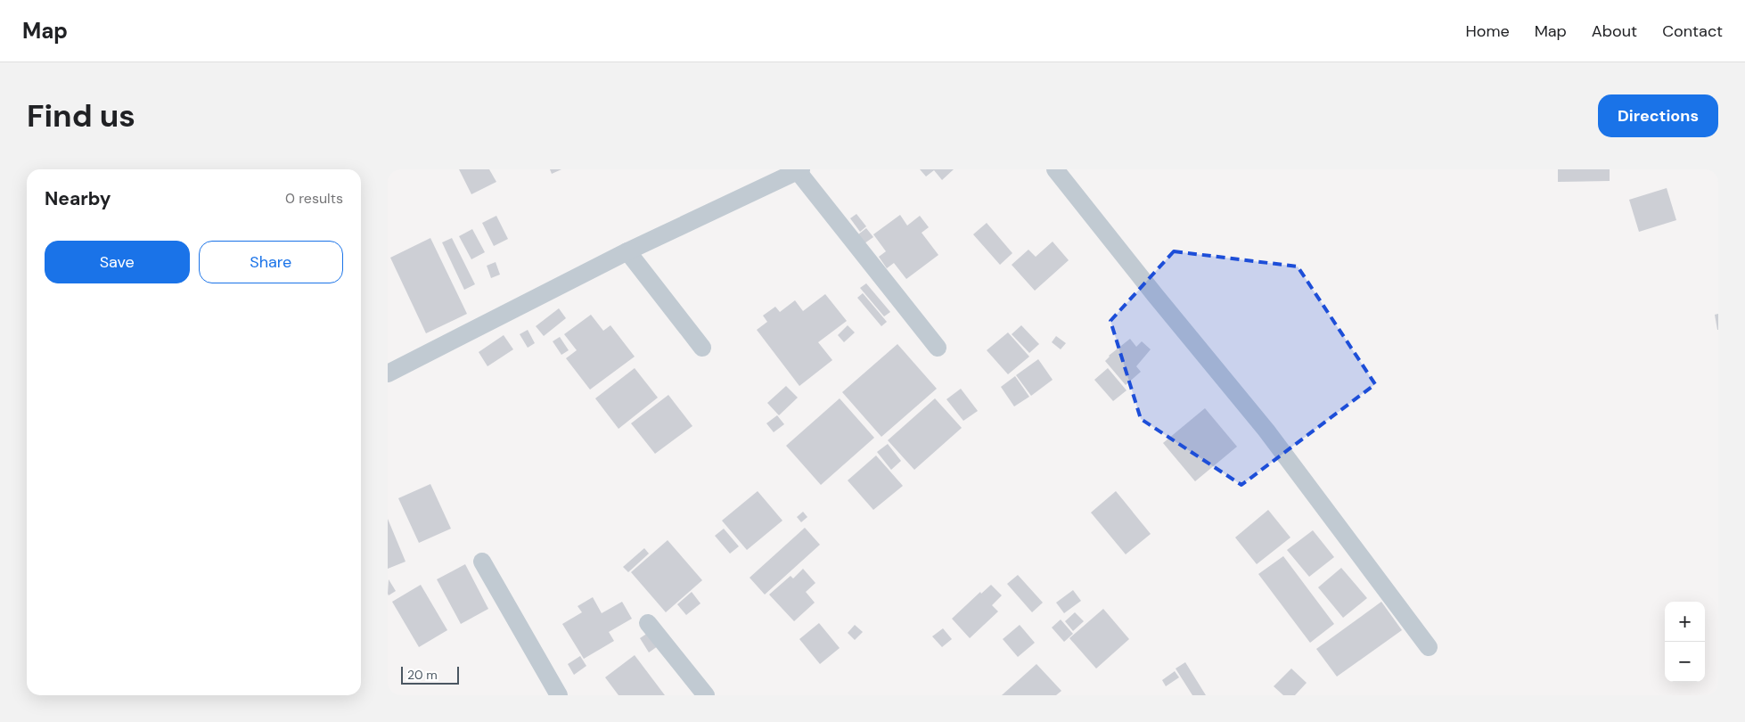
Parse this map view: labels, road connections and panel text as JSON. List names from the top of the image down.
{
  "scale_bar": "20 m",
  "page": {
    "header": "Map",
    "nav": [
      "Home",
      "Map",
      "About",
      "Contact"
    ],
    "buttons": [
      "Directions",
      ["Save", "Share"]
    ],
    "title": "Find us",
    "heading": ["Nearby", "0 results"],
    "map_buttons": ["+", "−"],
    "scale": "20 m"
  }
}
